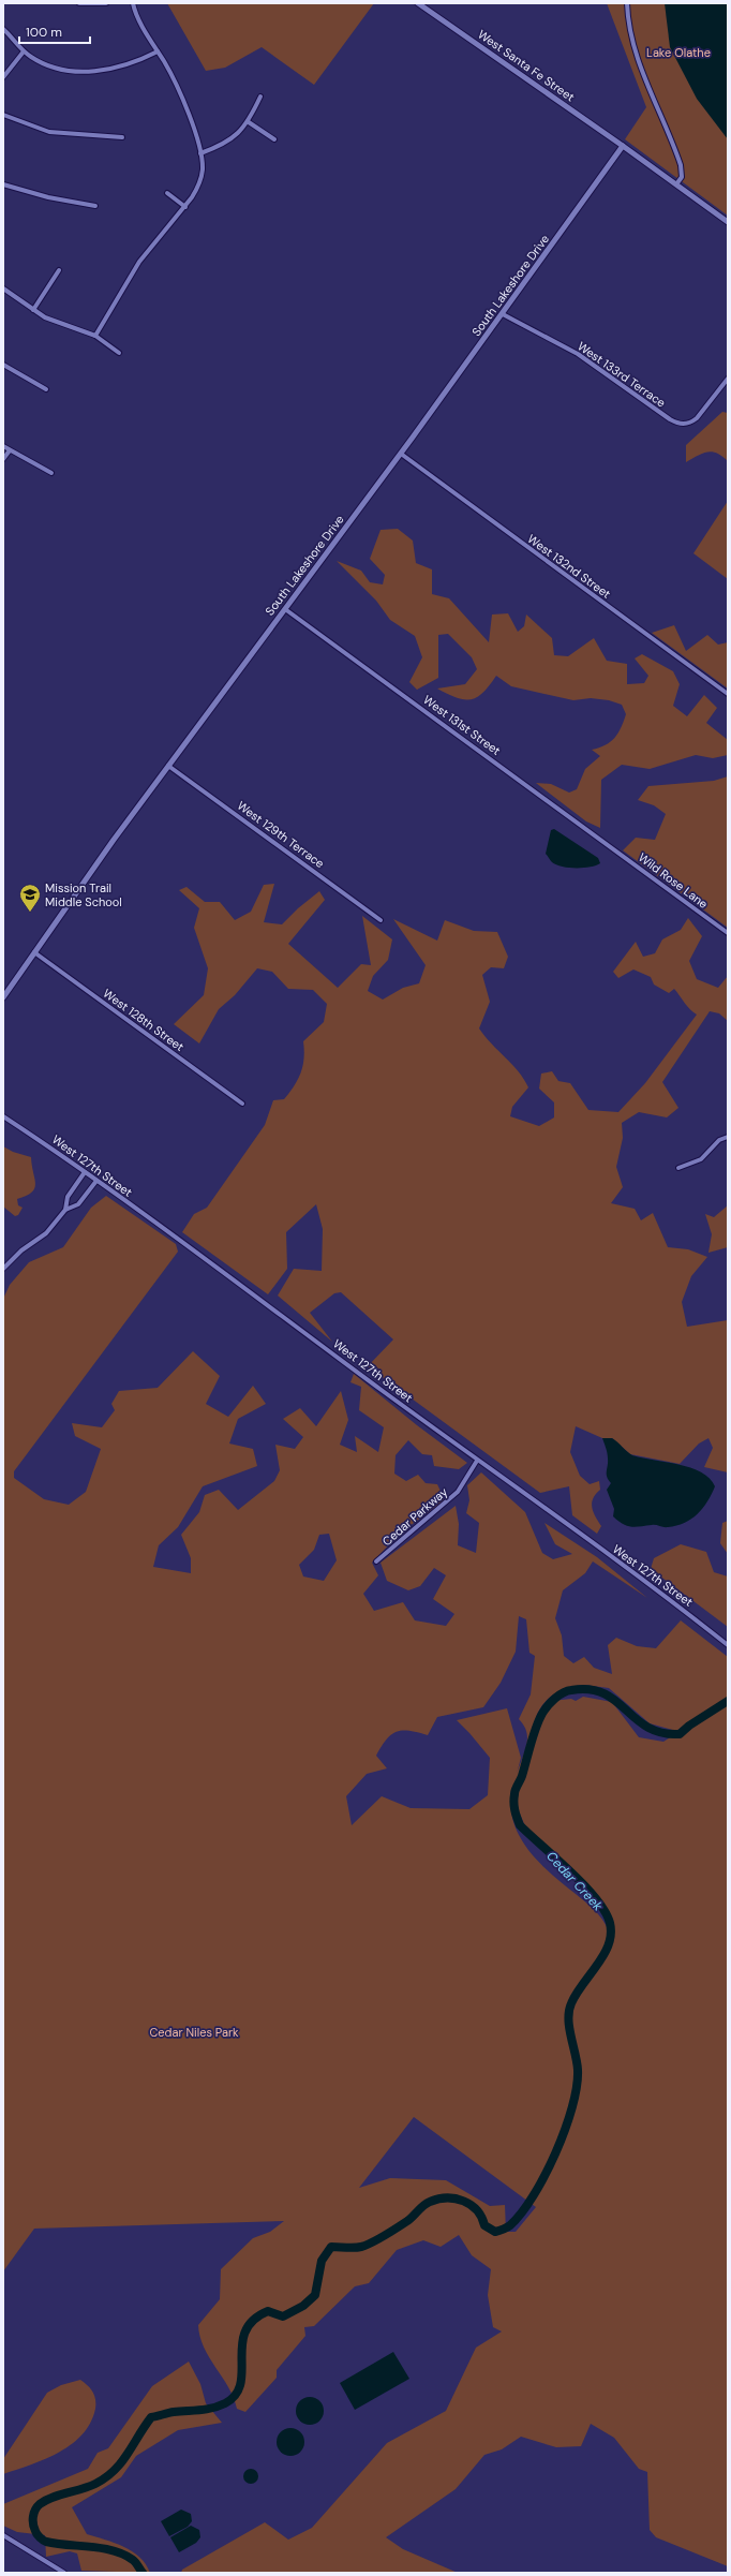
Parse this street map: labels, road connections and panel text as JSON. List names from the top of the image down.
{
  "streets": {
    "street": [
      "West Santa Fe Street",
      "South Lakeshore Drive",
      "West 133rd Terrace",
      "West 132nd Street",
      "West 131st Street",
      "West 129th Terrace",
      "Wild Rose Lane",
      "West 128th Street",
      "West 127th Street",
      "Cedar Parkway"
    ]
  },
  "crossings": [
    ["West Santa Fe Street", "South Lakeshore Drive"],
    ["South Lakeshore Drive", "West 133rd Terrace"],
    ["South Lakeshore Drive", "West 132nd Street"],
    ["South Lakeshore Drive", "West 131st Street"],
    ["South Lakeshore Drive", "West 129th Terrace"],
    ["South Lakeshore Drive", "West 128th Street"],
    ["West 131st Street", "Wild Rose Lane"],
    ["West 127th Street", "Cedar Parkway"]
  ],
  "water": ["Cedar Creek"],
  "parks": ["Lake Olathe", "Cedar Niles Park"],
  "places": {
    "school or university": ["Mission Trail Middle School"]
  },
  "scale_bar": "100 m"
}
